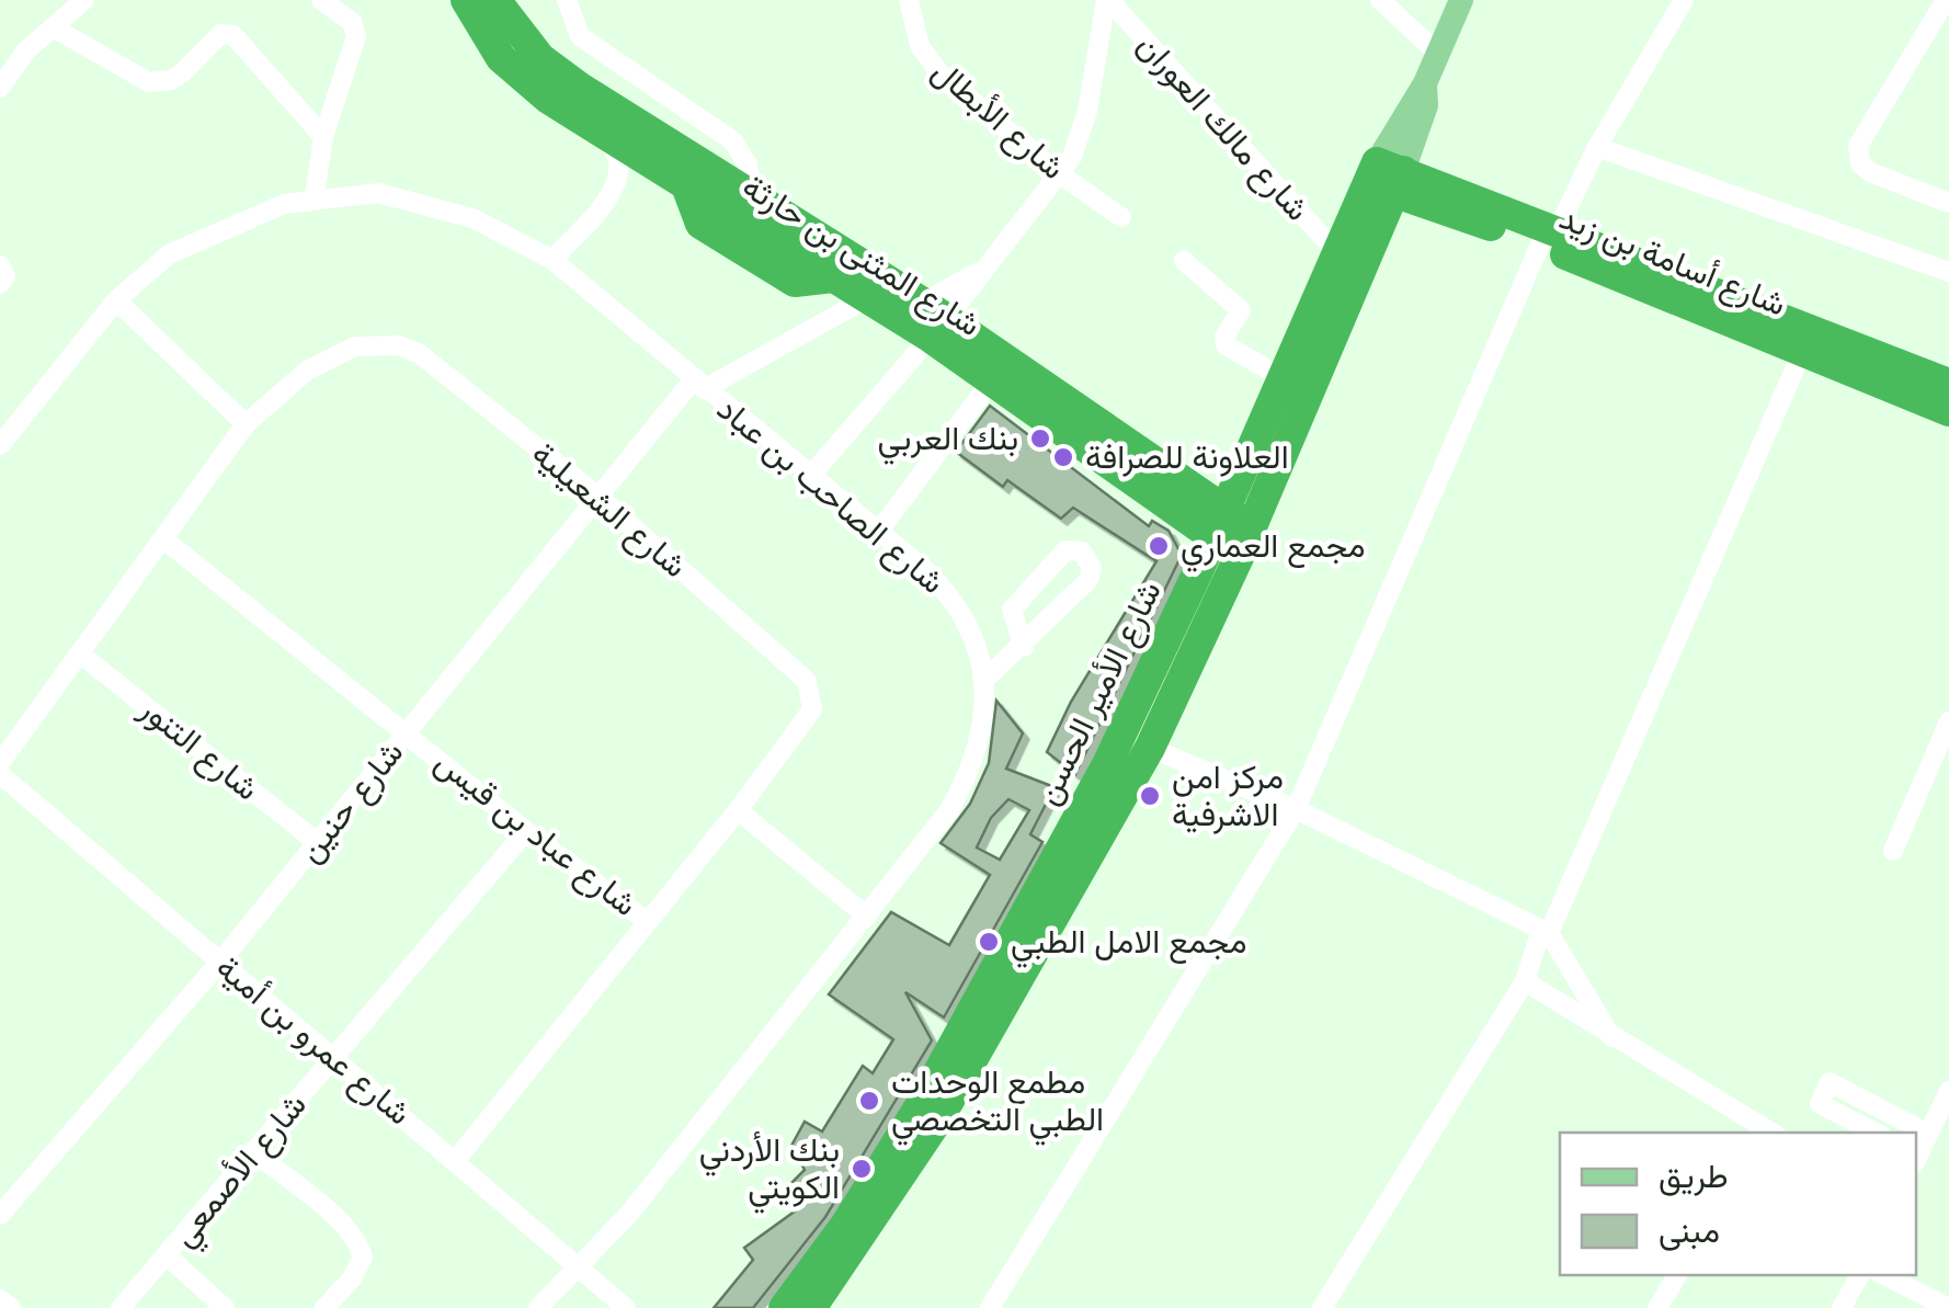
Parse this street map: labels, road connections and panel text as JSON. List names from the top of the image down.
{
  "streets": {
    "highway": ["شارع المثنى بن حارثة", "شارع أسامة بن زيد", "شارع الأمير الحسن"],
    "street": [
      "شارع الأبطال",
      "شارع مالك العوران",
      "شارع الصاحب بن عباد",
      "شارع الشعيلية",
      "شارع التنور",
      "شارع حنين",
      "شارع عباد بن قيس",
      "شارع عمرو بن أمية",
      "شارع الأصمعي"
    ]
  },
  "crossings": [
    ["شارع مالك العوران", "شارع الأمير الحسن"],
    ["شارع المثنى بن حارثة", "شارع الأمير الحسن"],
    ["شارع أسامة بن زيد", "شارع الأمير الحسن"],
    ["شارع الصاحب بن عباد", "شارع حنين"],
    ["شارع الصاحب بن عباد", "شارع عمرو بن أمية"],
    ["شارع الشعيلية", "شارع التنور"],
    ["شارع الشعيلية", "شارع حنين"],
    ["شارع الشعيلية", "شارع عباد بن قيس"],
    ["شارع الشعيلية", "شارع عمرو بن أمية"],
    ["شارع التنور", "شارع حنين"],
    ["شارع حنين", "شارع عباد بن قيس"],
    ["شارع حنين", "شارع عمرو بن أمية"],
    ["شارع عباد بن قيس", "شارع الأصمعي"],
    ["شارع عمرو بن أمية", "شارع الأصمعي"]
  ],
  "places": [
    "بنك العربي",
    "العلاونة للصرافة",
    "مجمع العماري",
    "مركز امن الاشرفية",
    "مجمع الامل الطبي",
    "مطمع الوحدات الطبي التخصصي",
    "بنك الأردني الكويتي"
  ],
  "legend": ["طريق", "مبنى"]
}
